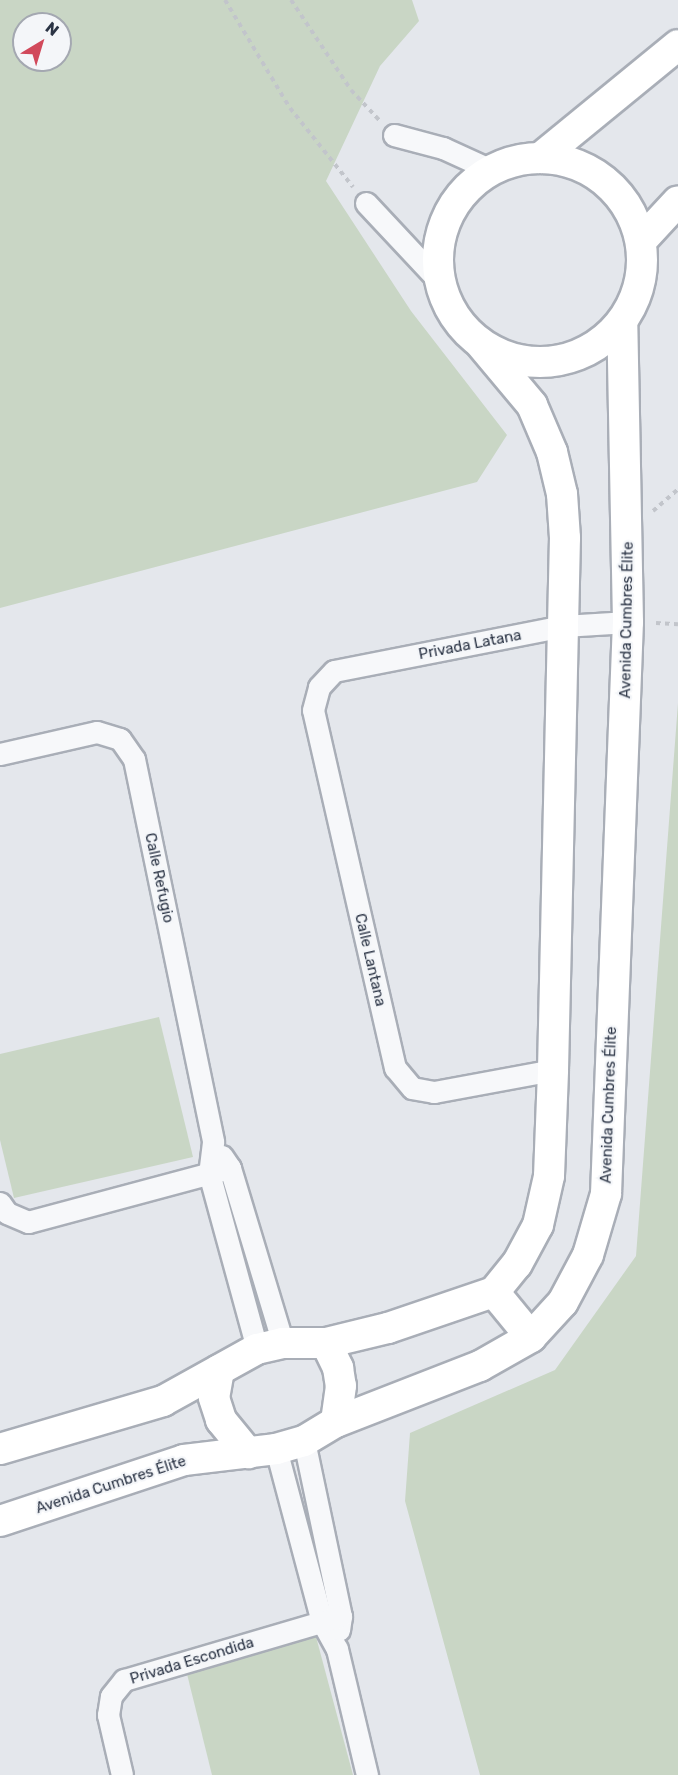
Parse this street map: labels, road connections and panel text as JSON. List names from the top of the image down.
{
  "streets": {
    "street": [
      "Avenida Cumbres Élite",
      "Privada Latana",
      "Calle Refugio",
      "Calle Lantana",
      "Privada Escondida"
    ]
  },
  "crossings": [
    ["Avenida Cumbres Élite", "Privada Latana"],
    ["Avenida Cumbres Élite", "Calle Refugio"],
    ["Privada Latana", "Calle Lantana"]
  ],
  "north": "top right"
}
